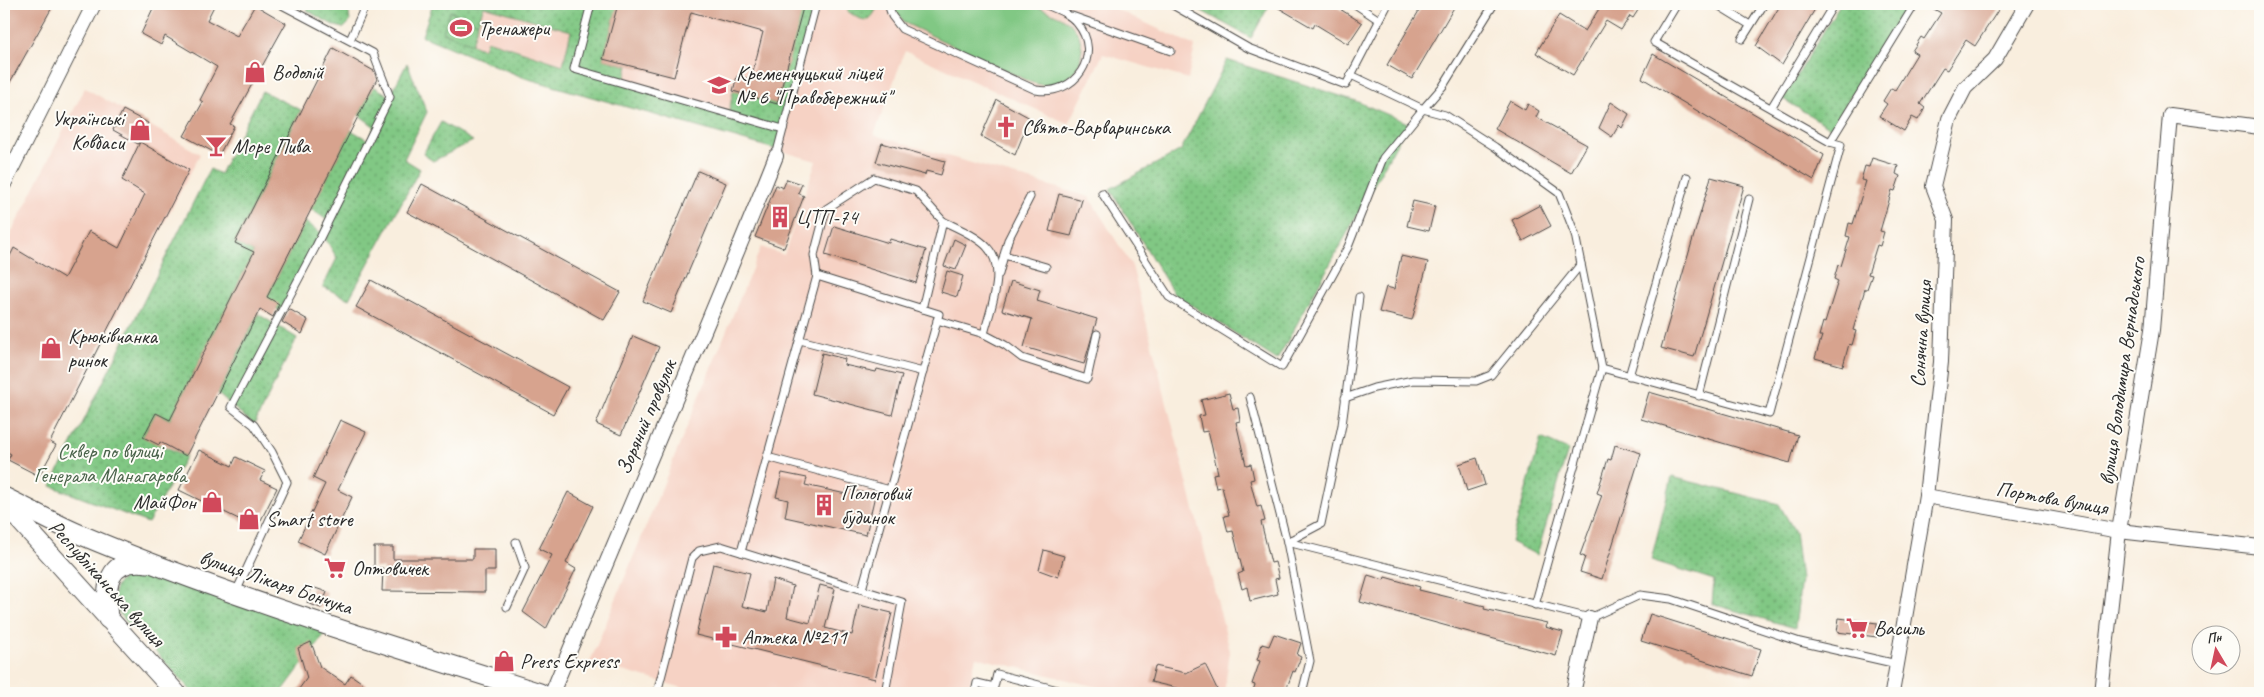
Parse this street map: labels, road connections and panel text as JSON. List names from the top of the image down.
{
  "streets": {
    "street": [
      "Сонячна вулиця",
      "вулиця Володимира Вернадського",
      "Зоряний провулок",
      "Портова вулиця",
      "вулиця Лікаря Бончука",
      "Республіканська вулиця"
    ]
  },
  "crossings": [
    ["Сонячна вулиця", "Портова вулиця"],
    ["вулиця Володимира Вернадського", "Портова вулиця"]
  ],
  "parks": ["Сквер по вулиці Генерала Манагарова"],
  "places": {
    "sports": ["Тренажери"],
    "shop": [
      "Водолій",
      "Українські Ковбаси",
      "Крюківчанка ринок",
      "МайФон",
      "Smart store",
      "Press Express"
    ],
    "school or university": ["Кременчуцький ліцей № 6 \"Правобережний\""],
    "church": ["Свято-Варваринська"],
    "bar": ["Море Пива"],
    "building": ["ЦТП-74", "Пологовий будинок"],
    "supermarket": ["Оптовичек", "Василь"],
    "pharmacy": ["Аптека №211"]
  },
  "north": "top"
}
